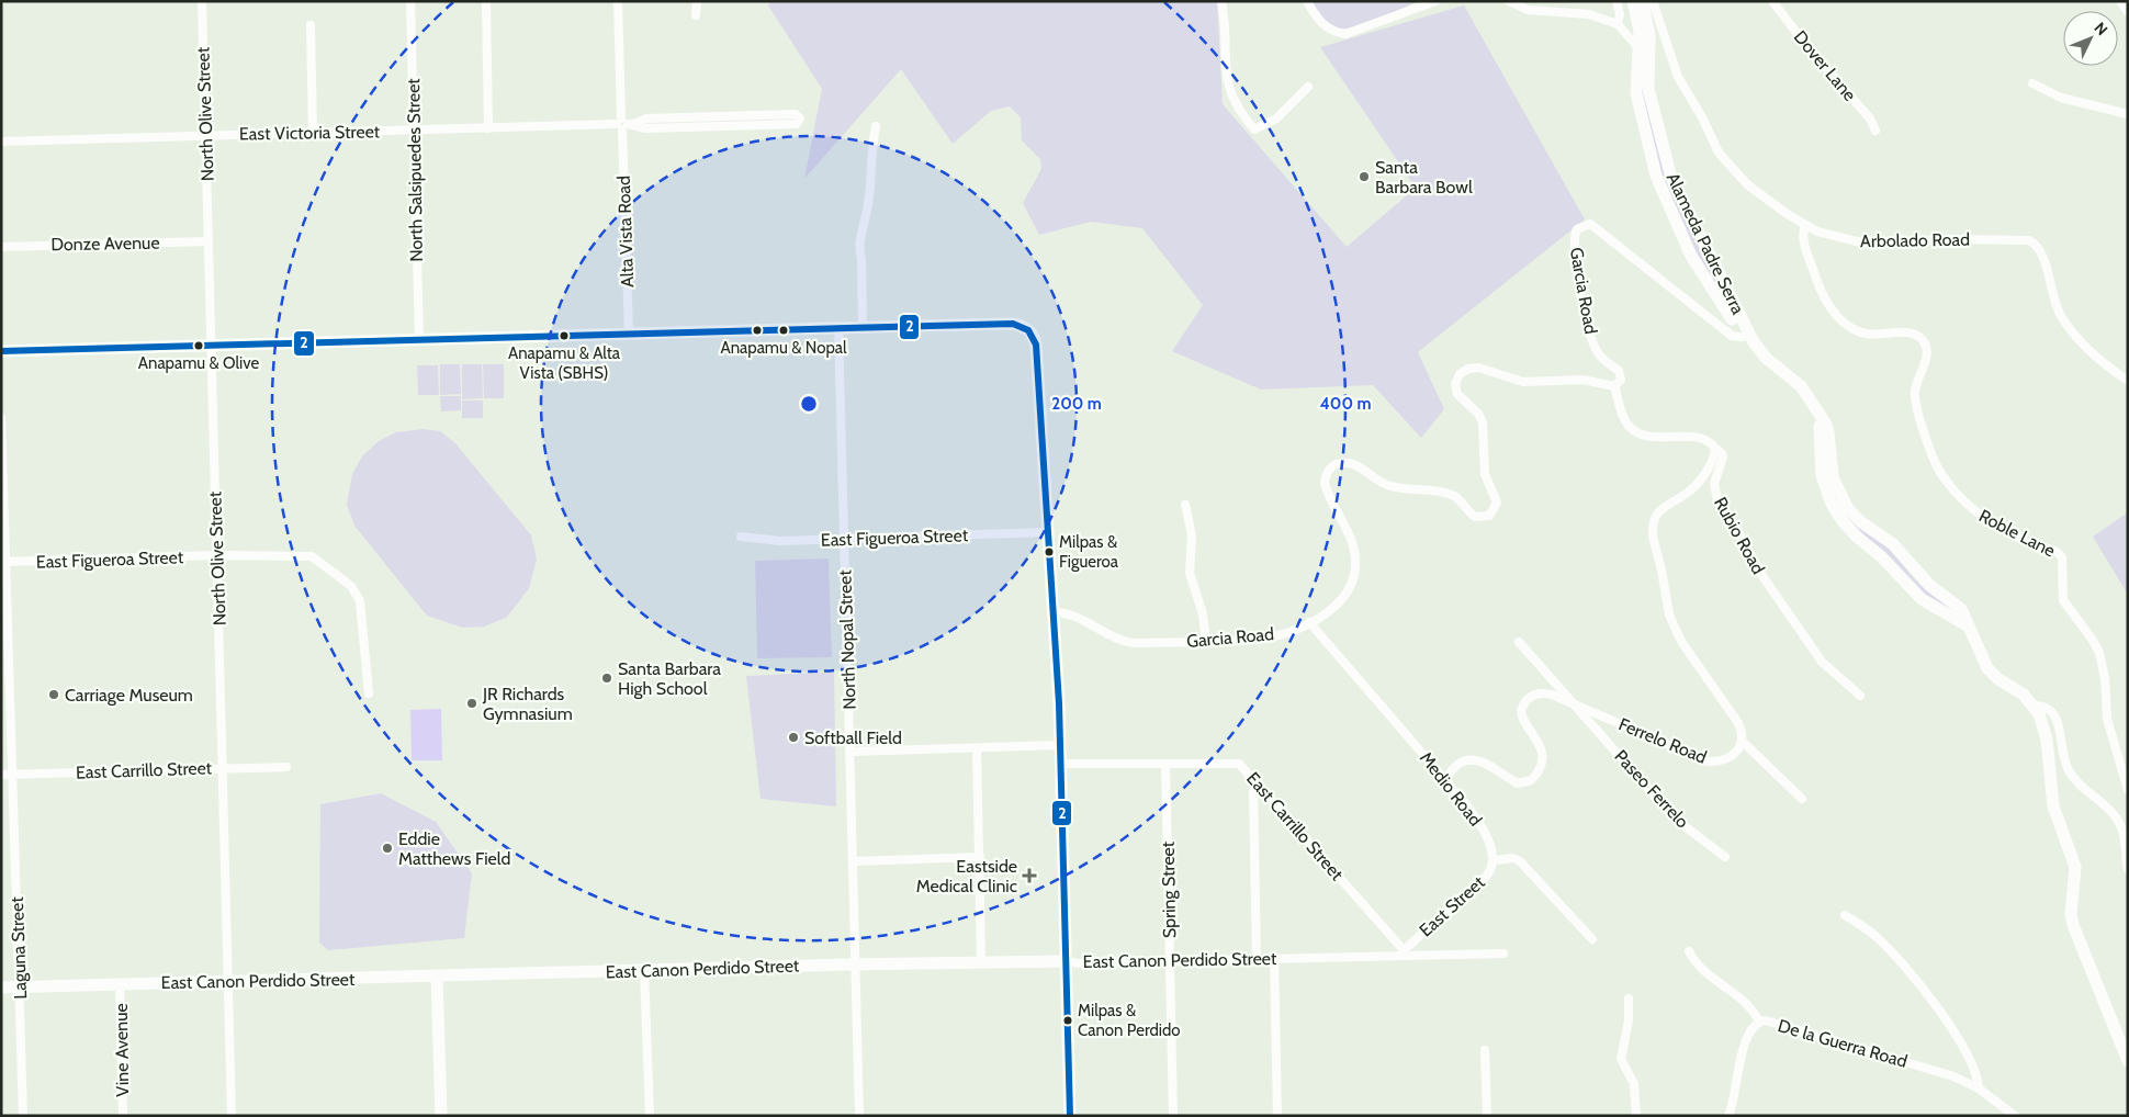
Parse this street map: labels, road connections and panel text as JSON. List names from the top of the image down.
{
  "streets": {
    "street": [
      "Dover Lane",
      "North Olive Street",
      "East Victoria Street",
      "North Salsipuedes Street",
      "Alta Vista Road",
      "Arbolado Road",
      "Donze Avenue",
      "Alameda Padre Serra",
      "Garcia Road",
      "Roble Lane",
      "Rubio Road",
      "East Figueroa Street",
      "North Nopal Street",
      "Ferrelo Road",
      "East Carrillo Street",
      "Medio Road",
      "Paseo Ferrelo",
      "Spring Street",
      "East Street",
      "Laguna Street",
      "East Canon Perdido Street",
      "De la Guerra Road",
      "Vine Avenue"
    ]
  },
  "crossings": [
    ["North Olive Street", "East Victoria Street"],
    ["North Olive Street", "Donze Avenue"],
    ["North Olive Street", "East Figueroa Street"],
    ["North Olive Street", "East Carrillo Street"],
    ["North Olive Street", "East Canon Perdido Street"],
    ["East Victoria Street", "North Salsipuedes Street"],
    ["East Victoria Street", "Alta Vista Road"],
    ["Arbolado Road", "Roble Lane"],
    ["Alameda Padre Serra", "Garcia Road"],
    ["Garcia Road", "Medio Road"],
    ["East Figueroa Street", "North Nopal Street"],
    ["East Figueroa Street", "Laguna Street"],
    ["North Nopal Street", "East Canon Perdido Street"],
    ["Ferrelo Road", "Medio Road"],
    ["Ferrelo Road", "Paseo Ferrelo"],
    ["East Carrillo Street", "Spring Street"],
    ["East Carrillo Street", "East Street"],
    ["East Carrillo Street", "Laguna Street"],
    ["East Carrillo Street", "East Canon Perdido Street"],
    ["Medio Road", "East Street"],
    ["Spring Street", "East Canon Perdido Street"],
    ["East Street", "East Canon Perdido Street"],
    ["Laguna Street", "East Canon Perdido Street"],
    ["East Canon Perdido Street", "Vine Avenue"]
  ],
  "places": {
    "other": [
      "Santa Barbara Bowl",
      "Anapamu & Nopal",
      "Anapamu & Alta Vista (SBHS)",
      "Anapamu & Olive",
      "Milpas & Figueroa",
      "Santa Barbara High School",
      "Carriage Museum",
      "JR Richards Gymnasium",
      "Softball Field",
      "Eddie Matthews Field",
      "Milpas & Canon Perdido"
    ],
    "health": ["Eastside Medical Clinic"]
  },
  "lines": ["transit line 2"],
  "north": "top right",
  "rings": ["200 m", "400 m"]
}
